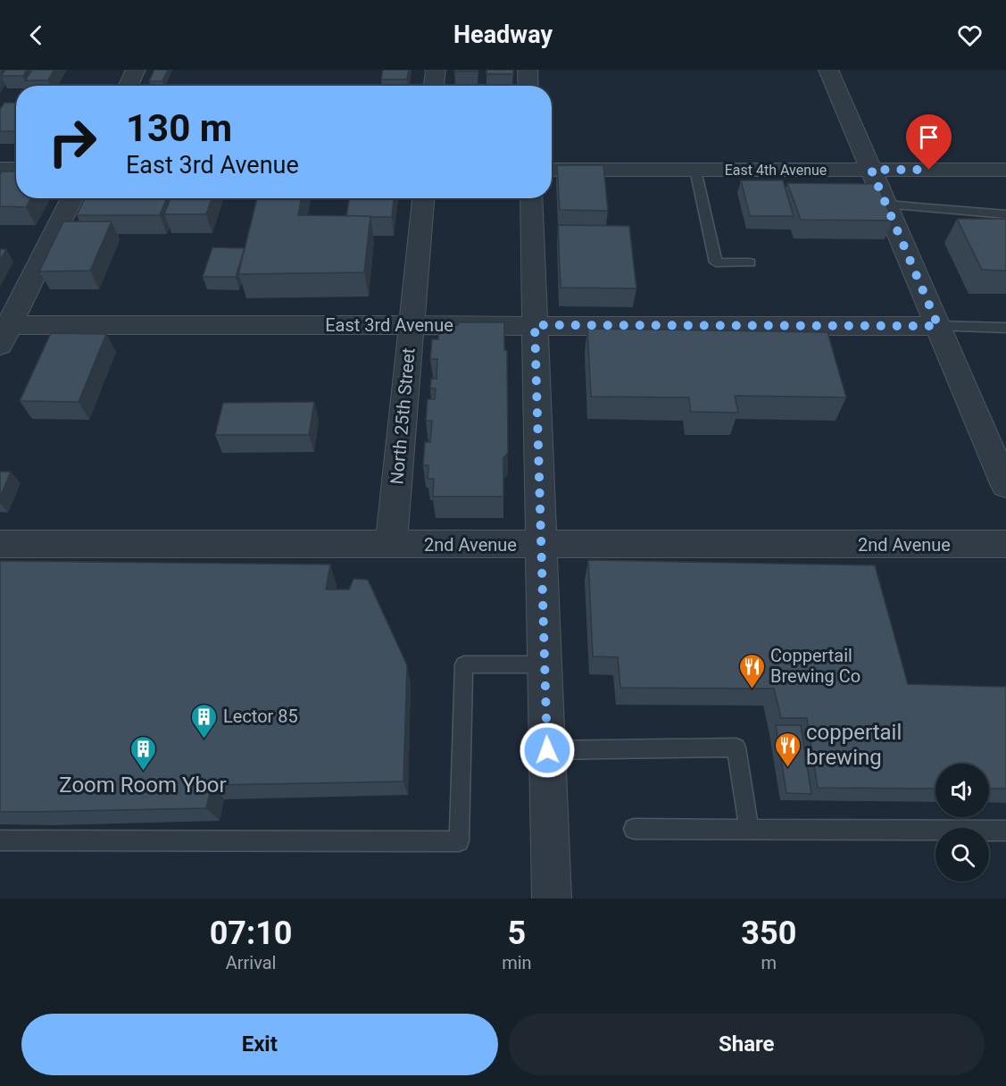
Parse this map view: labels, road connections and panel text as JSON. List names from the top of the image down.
{
  "streets": {
    "street": [
      "East 4th Avenue",
      "East 3rd Avenue",
      "North 25th Street",
      "2nd Avenue"
    ]
  },
  "crossings": [
    ["East 3rd Avenue", "North 25th Street"],
    ["North 25th Street", "2nd Avenue"]
  ],
  "places": {
    "restaurant": ["Coppertail Brewing Co", "coppertail brewing"],
    "building": ["Lector 85", "Zoom Room Ybor"]
  },
  "page": {
    "header": "Headway",
    "turn": ["130 m", "East 3rd Avenue"],
    "eta": [
      "07:10",
      "Arrival",
      "5",
      "min",
      "350",
      "m"
    ],
    "buttons": ["Exit", "Share"]
  }
}
